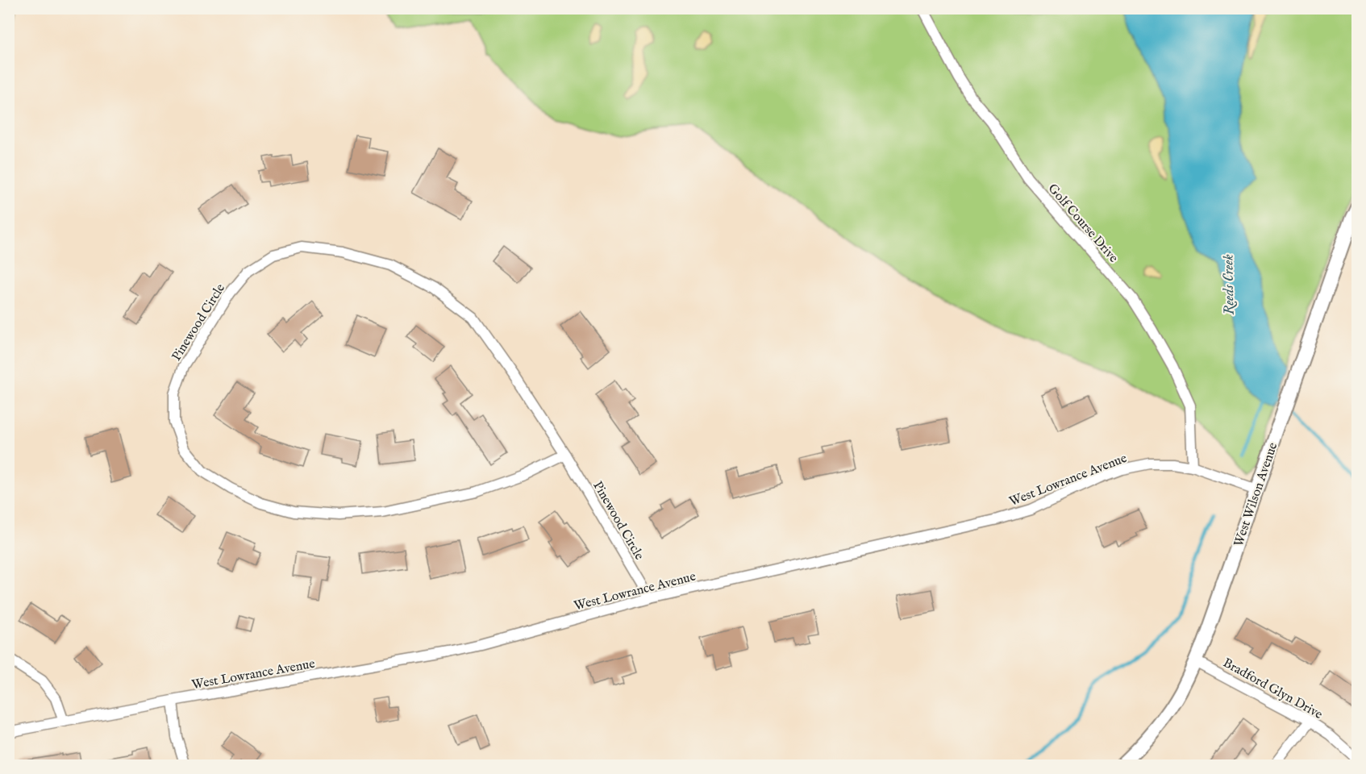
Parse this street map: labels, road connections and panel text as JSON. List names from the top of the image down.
{
  "streets": {
    "street": [
      "Golf Course Drive",
      "Pinewood Circle",
      "West Lowrance Avenue",
      "West Wilson Avenue",
      "Bradford Glyn Drive"
    ]
  },
  "crossings": [
    ["Golf Course Drive", "West Lowrance Avenue"],
    ["Pinewood Circle", "West Lowrance Avenue"],
    ["West Lowrance Avenue", "West Wilson Avenue"],
    ["West Wilson Avenue", "Bradford Glyn Drive"]
  ],
  "water": ["Reeds Creek"]
}
